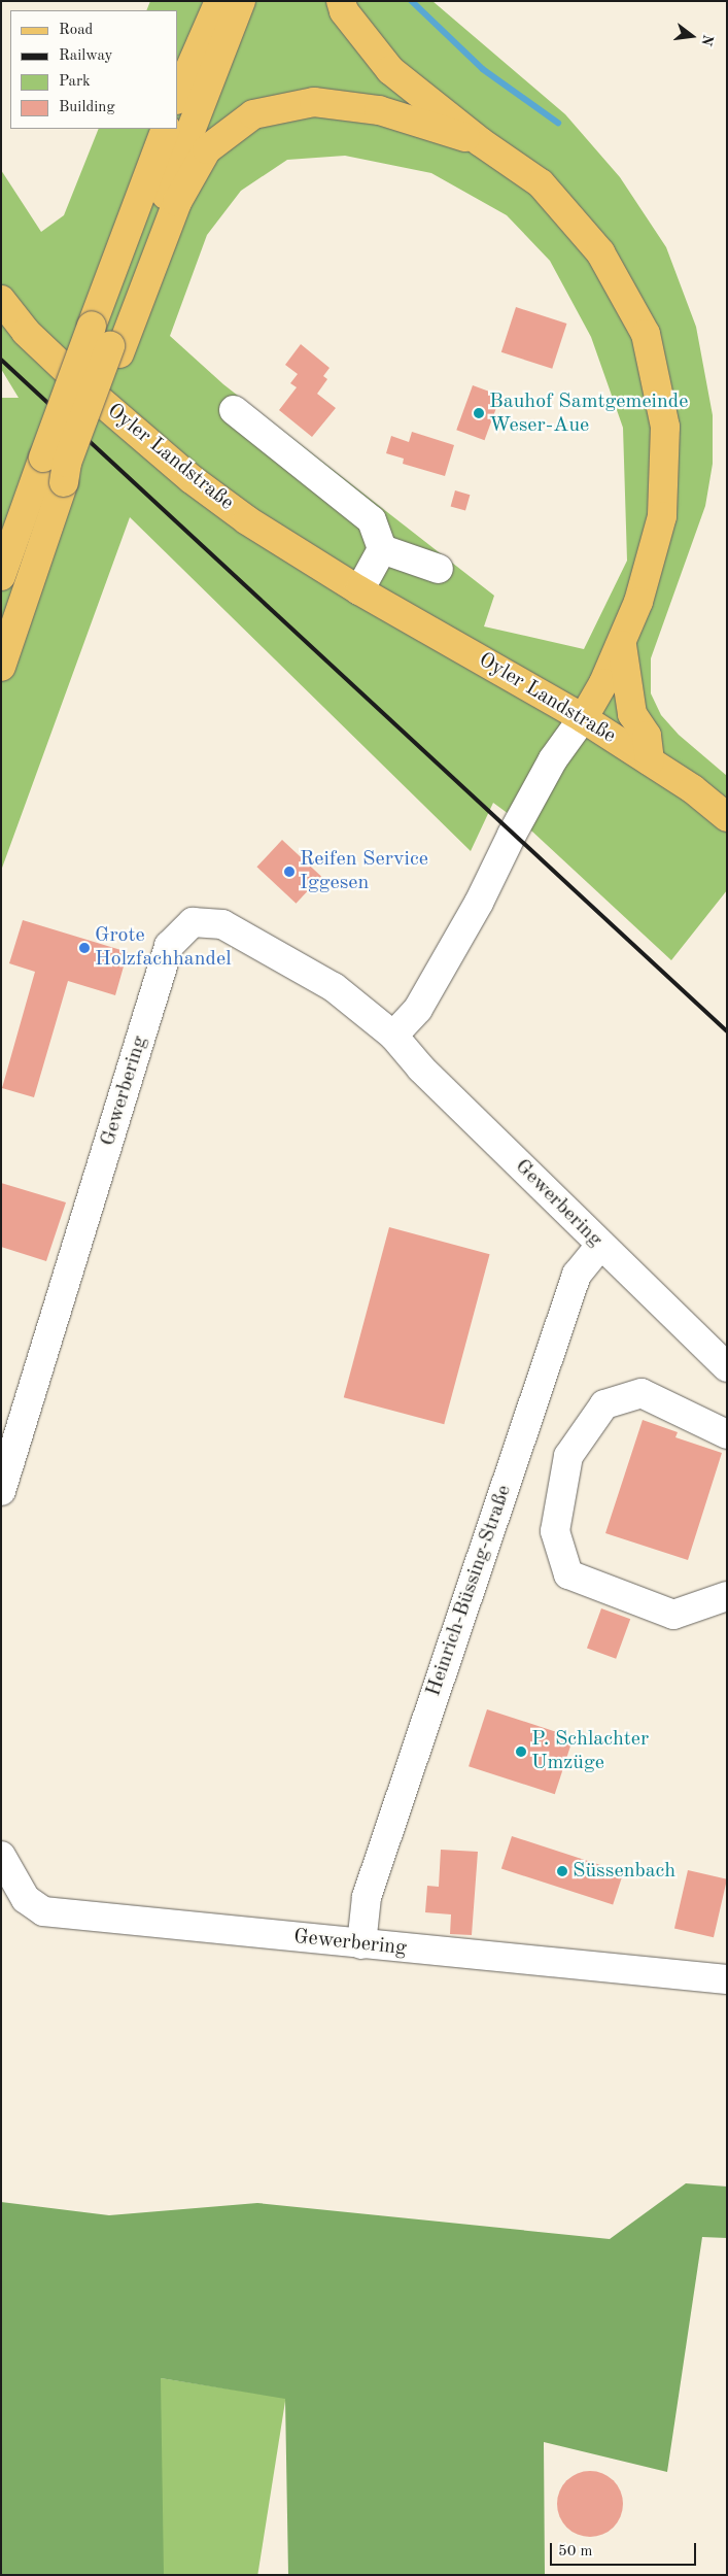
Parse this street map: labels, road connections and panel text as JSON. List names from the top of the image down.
{
  "streets": {
    "main road": ["Oyler Landstraße"],
    "street": ["Gewerbering", "Heinrich-Büssing-Straße"]
  },
  "crossings": [
    ["Gewerbering", "Heinrich-Büssing-Straße"]
  ],
  "places": [
    "Bauhof Samtgemeinde Weser-Aue",
    "Reifen Service Iggesen",
    "Grote Holzfachhandel",
    "P. Schlachter Umzüge",
    "Süssenbach"
  ],
  "legend": [
    "Road",
    "Railway",
    "Park",
    "Building"
  ],
  "scale_bar": "50 m",
  "north": "right"
}
